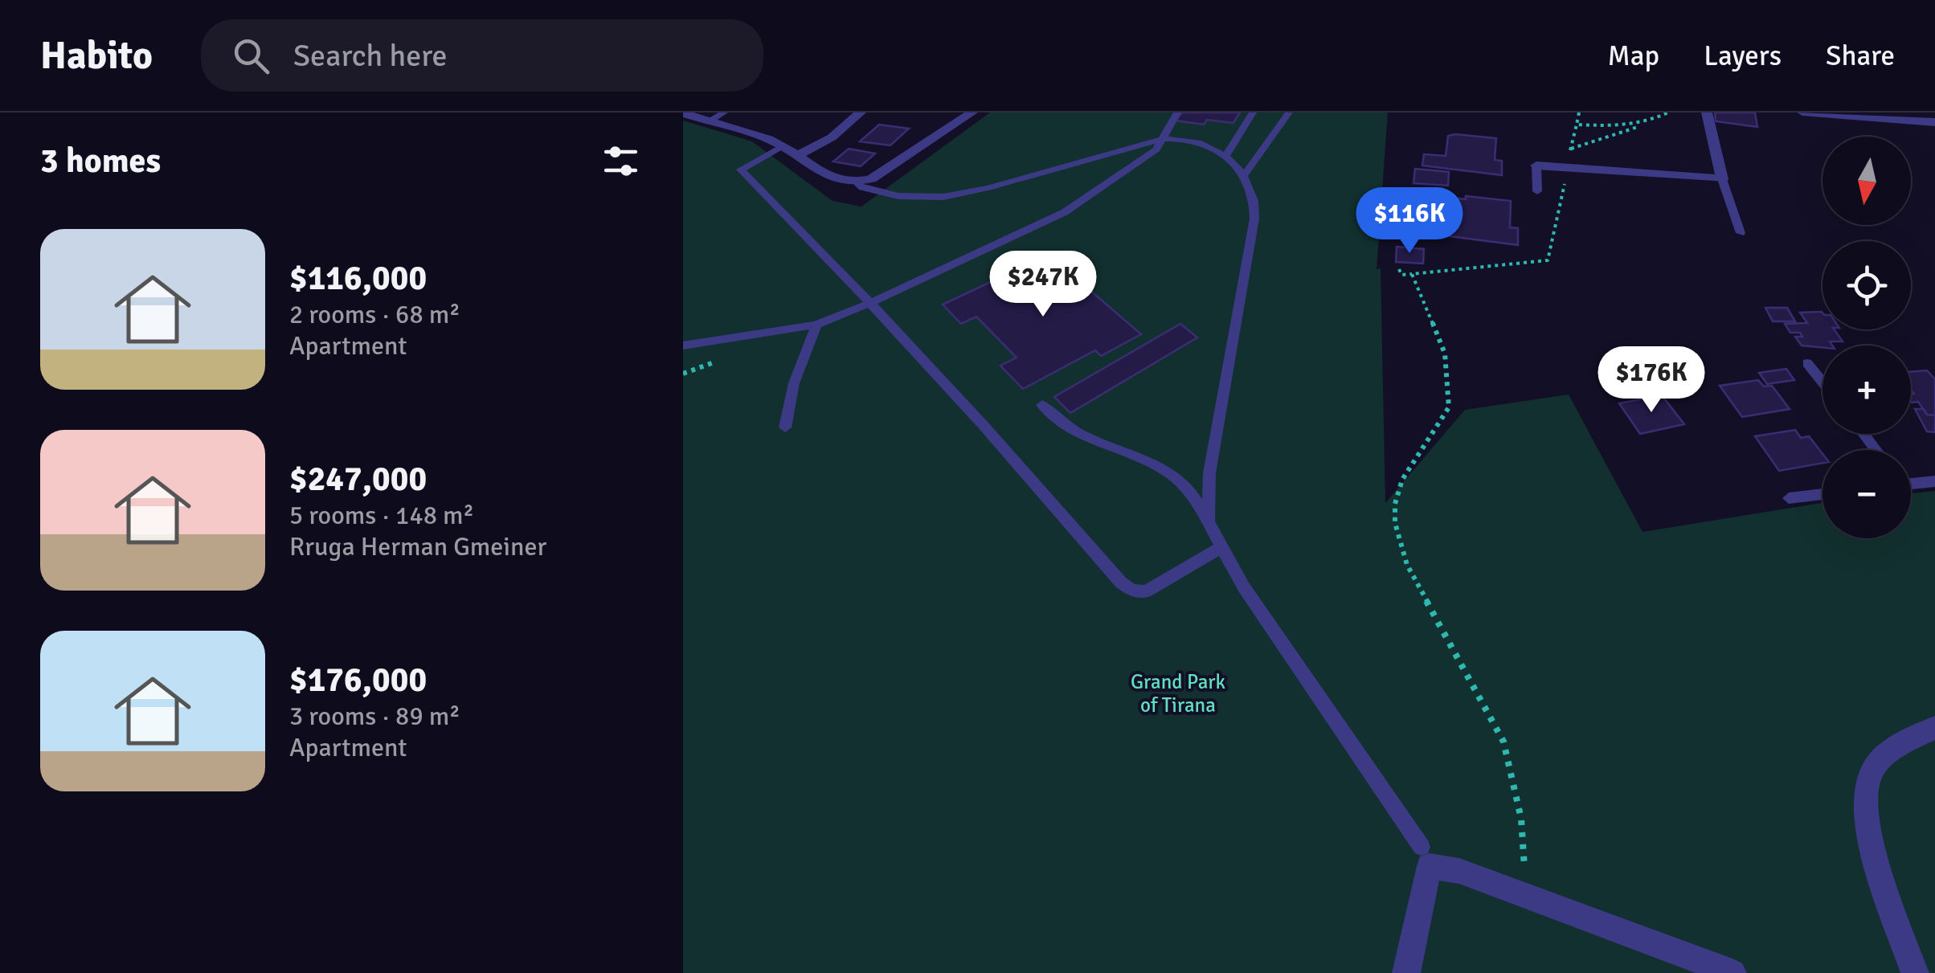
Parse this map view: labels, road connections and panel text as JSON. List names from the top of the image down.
{
  "parks": ["Grand Park of Tirana"],
  "north": "bottom",
  "page": {
    "header": "Habito",
    "search": "Search here",
    "nav": ["Map", "Layers", "Share"],
    "heading": "3 homes",
    "map_buttons": ["+", "−"],
    "price": ["$116K", "$247K", "$176K"],
    "list": [
      {
        "name": "$116,000",
        "note": "2 rooms · 68 m² · Apartment"
      },
      {
        "name": "$247,000",
        "note": "5 rooms · 148 m² · Rruga Herman Gmeiner"
      },
      {
        "name": "$176,000",
        "note": "3 rooms · 89 m² · Apartment"
      }
    ]
  }
}
